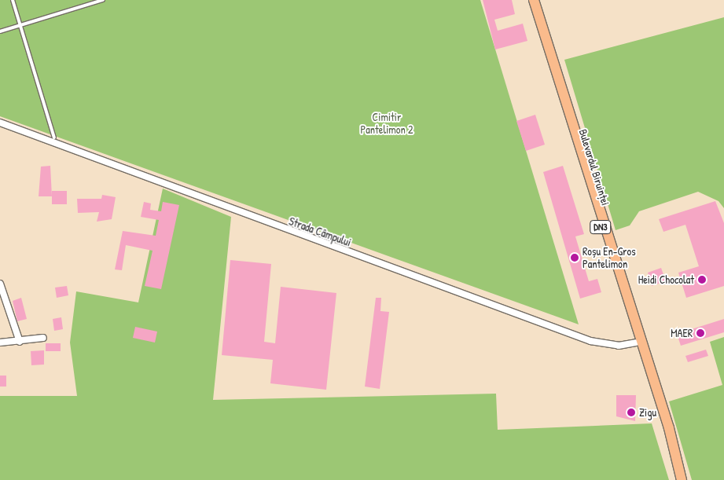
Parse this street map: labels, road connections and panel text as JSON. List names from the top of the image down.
{
  "streets": {
    "main road": ["Bulevardul Biruinței", "DN3"],
    "street": ["Strada Câmpului"]
  },
  "crossings": [
    ["Bulevardul Biruinței", "Strada Câmpului"]
  ],
  "parks": ["Cimitir Pantelimon 2"],
  "places": [
    "Roșu En-Gros Pantelimon",
    "Heidi Chocolat",
    "MAER",
    "Zigu"
  ]
}
